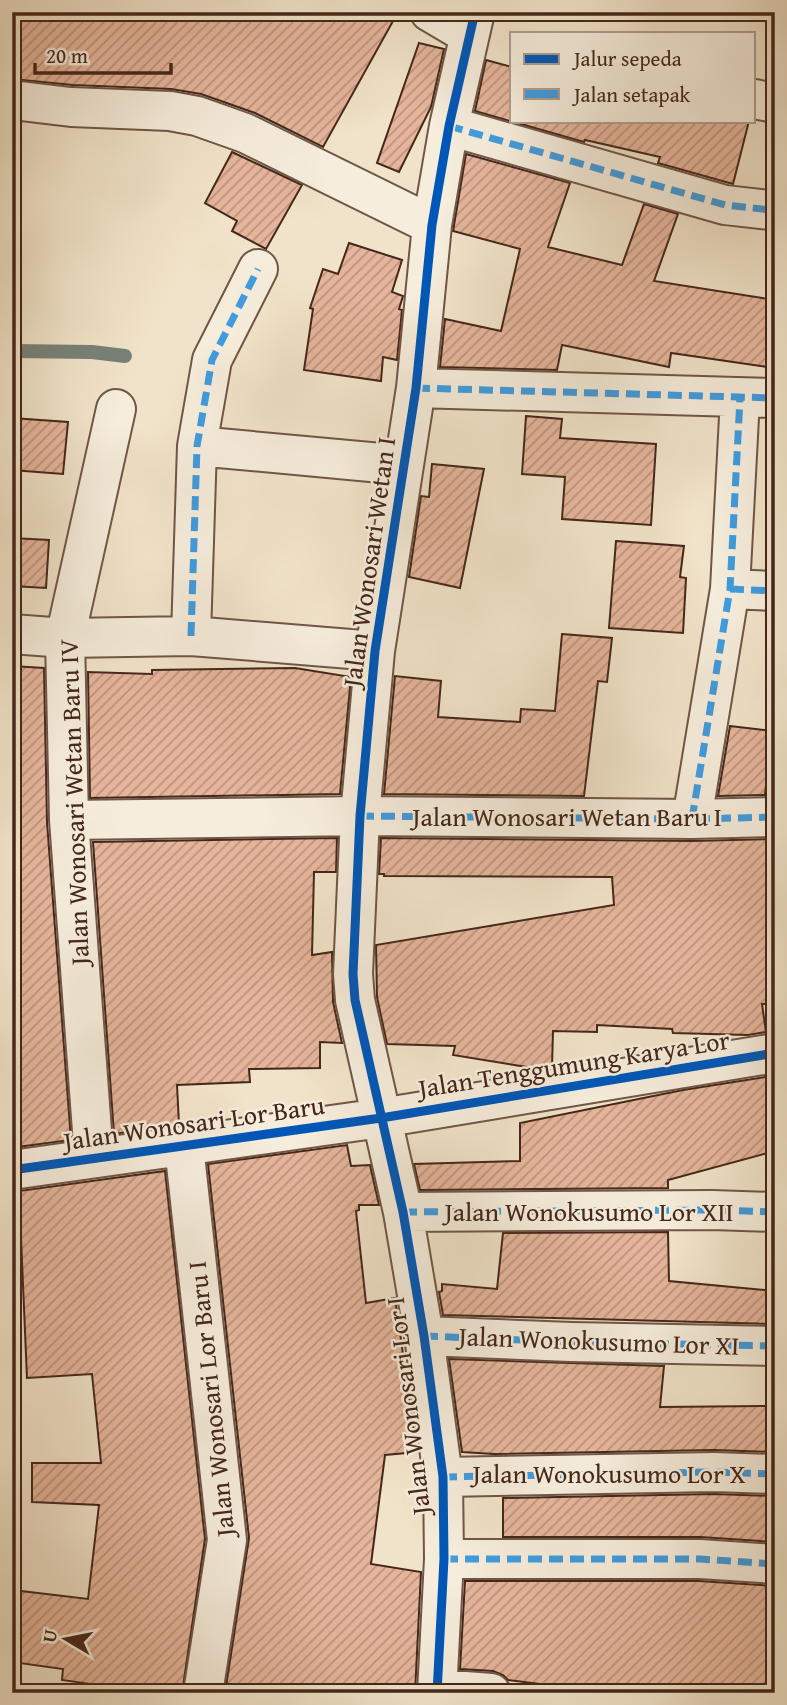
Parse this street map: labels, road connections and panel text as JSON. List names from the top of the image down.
{
  "streets": {
    "street": [
      "Jalan Wonosari Wetan I",
      "Jalan Wonosari Wetan Baru IV",
      "Jalan Wonosari Wetan Baru I",
      "Jalan Tenggumung Karya Lor",
      "Jalan Wonosari Lor Baru",
      "Jalan Wonokusumo Lor XII",
      "Jalan Wonokusumo Lor XI",
      "Jalan Wonosari Lor Baru I",
      "Jalan Wonosari Lor I",
      "Jalan Wonokusumo Lor X"
    ]
  },
  "crossings": [
    ["Jalan Wonosari Wetan I", "Jalan Wonosari Wetan Baru I"],
    ["Jalan Wonosari Wetan I", "Jalan Tenggumung Karya Lor"],
    ["Jalan Wonosari Wetan I", "Jalan Wonosari Lor Baru"],
    ["Jalan Wonosari Wetan I", "Jalan Wonosari Lor I"],
    ["Jalan Wonosari Wetan Baru IV", "Jalan Wonosari Wetan Baru I"],
    ["Jalan Wonosari Wetan Baru IV", "Jalan Wonosari Lor Baru"],
    ["Jalan Tenggumung Karya Lor", "Jalan Wonosari Lor Baru"],
    ["Jalan Tenggumung Karya Lor", "Jalan Wonosari Lor I"],
    ["Jalan Wonosari Lor Baru", "Jalan Wonosari Lor Baru I"],
    ["Jalan Wonosari Lor Baru", "Jalan Wonosari Lor I"],
    ["Jalan Wonokusumo Lor XII", "Jalan Wonosari Lor I"],
    ["Jalan Wonokusumo Lor XI", "Jalan Wonosari Lor I"],
    ["Jalan Wonosari Lor I", "Jalan Wonokusumo Lor X"]
  ],
  "legend": ["Jalur sepeda", "Jalan setapak"],
  "scale_bar": "20 m",
  "north": "left"
}
